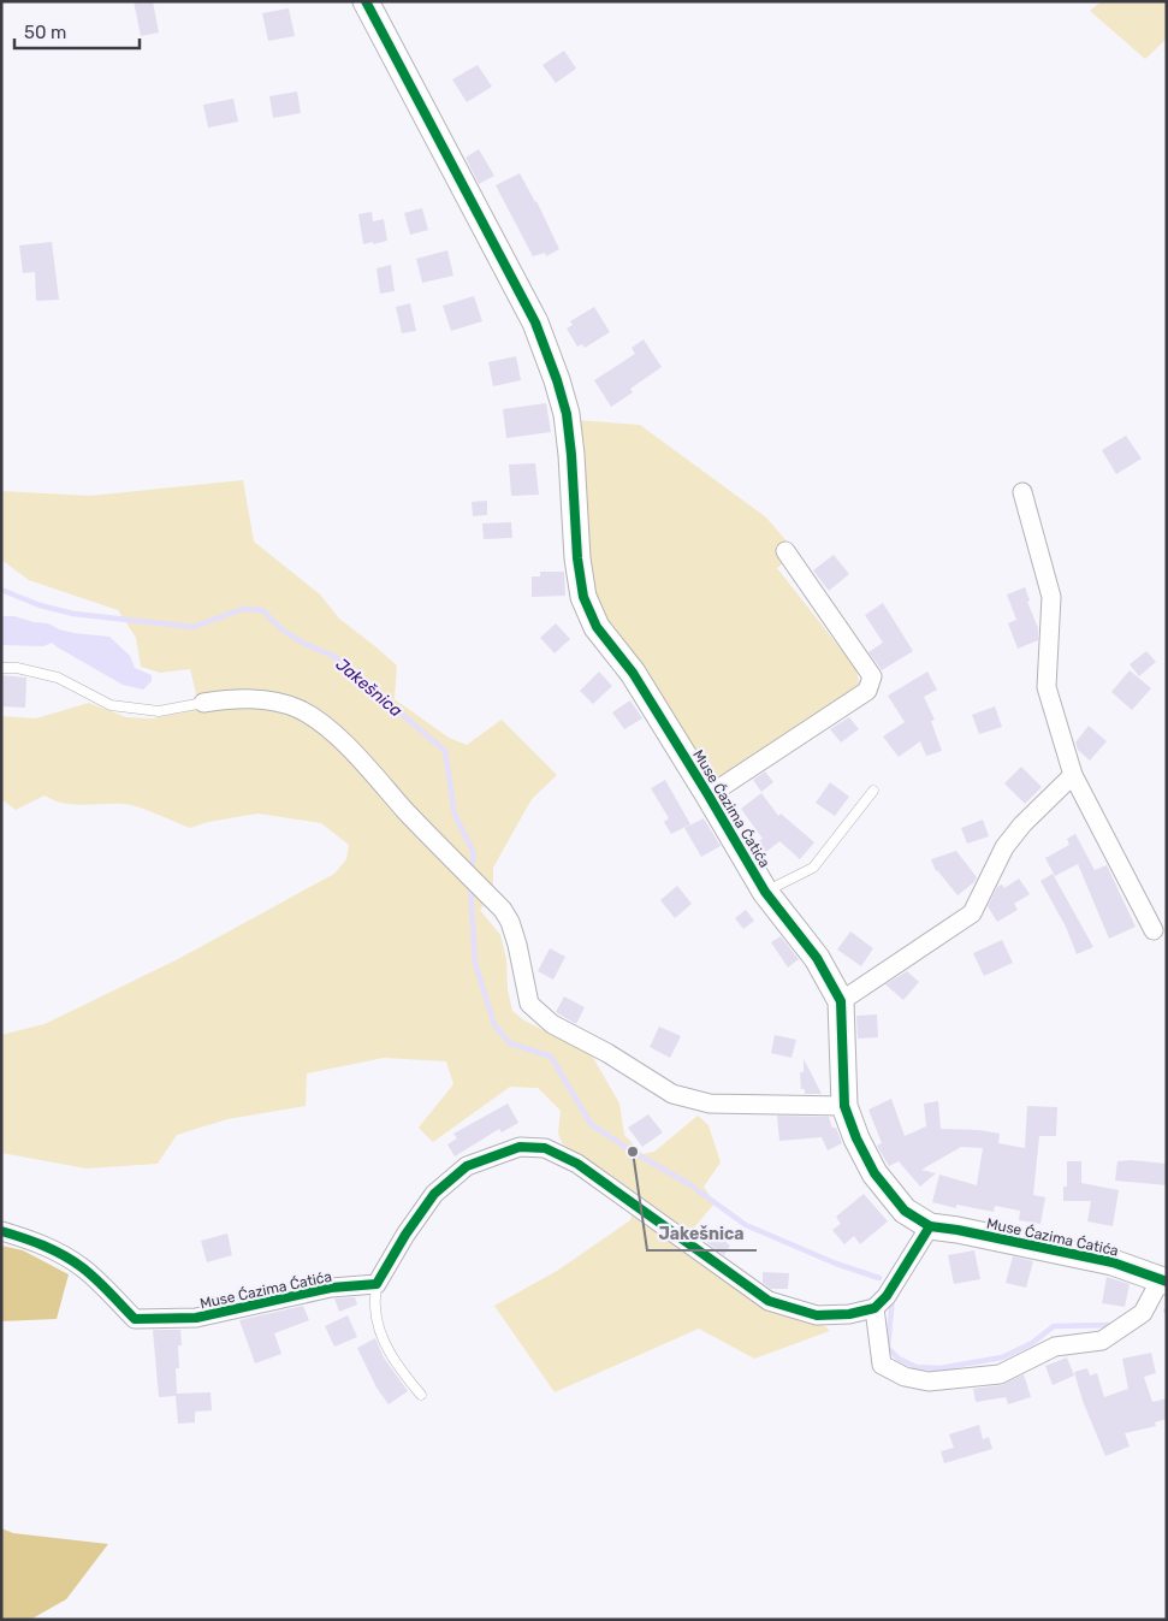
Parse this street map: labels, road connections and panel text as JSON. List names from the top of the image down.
{
  "streets": {
    "street": ["Muse Ćazima Ćatića"]
  },
  "water": ["Jakešnica"],
  "places": ["Jakešnica"],
  "scale_bar": "50 m"
}
